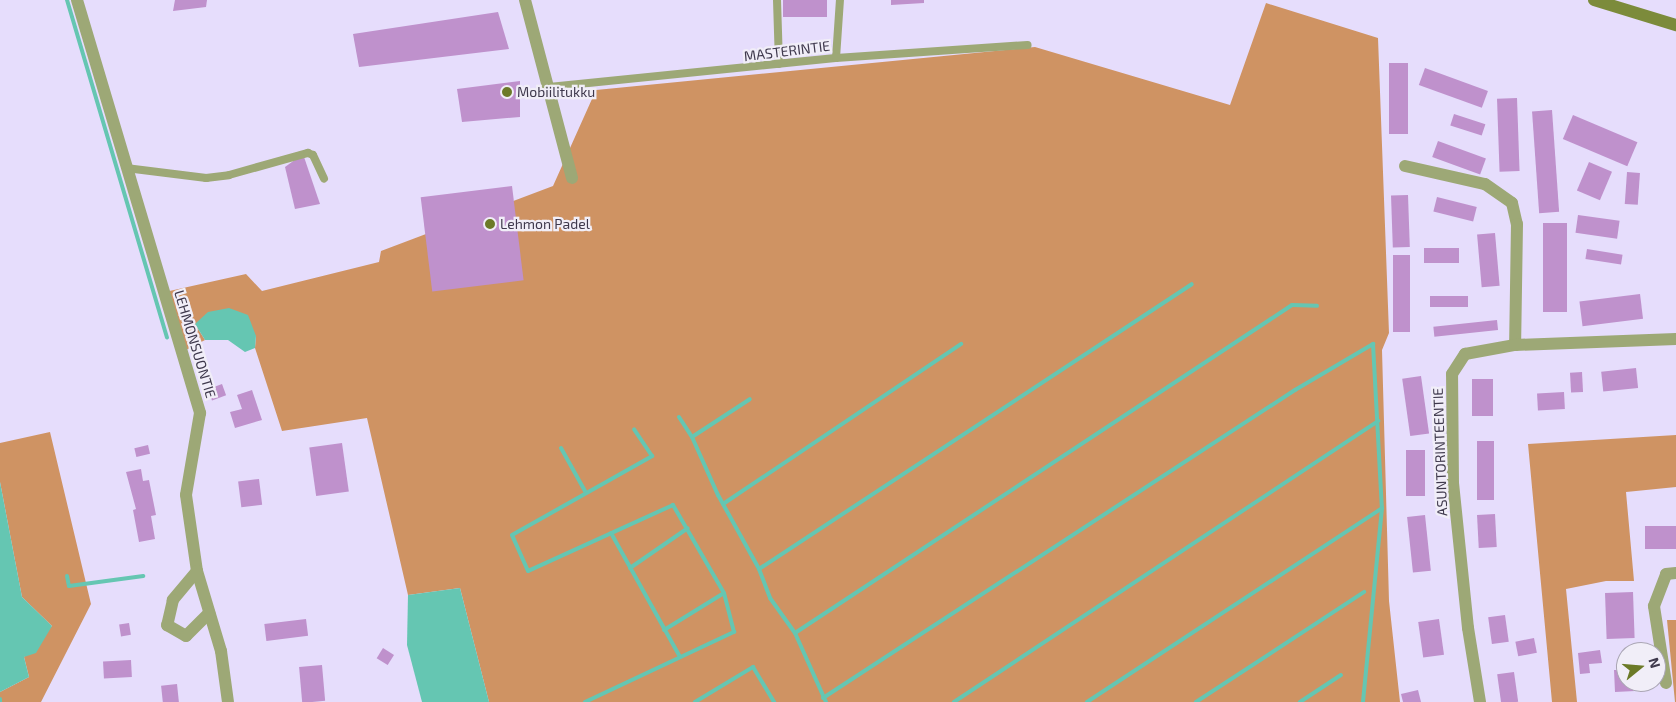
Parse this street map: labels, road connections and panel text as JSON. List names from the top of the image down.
{
  "streets": {
    "street": ["LEHMONSUONTIE", "ASUNTORINTEENTIE"],
    "lane": ["MASTERINTIE"]
  },
  "places": ["Mobiilitukku", "Lehmon Padel"],
  "north": "right"
}
